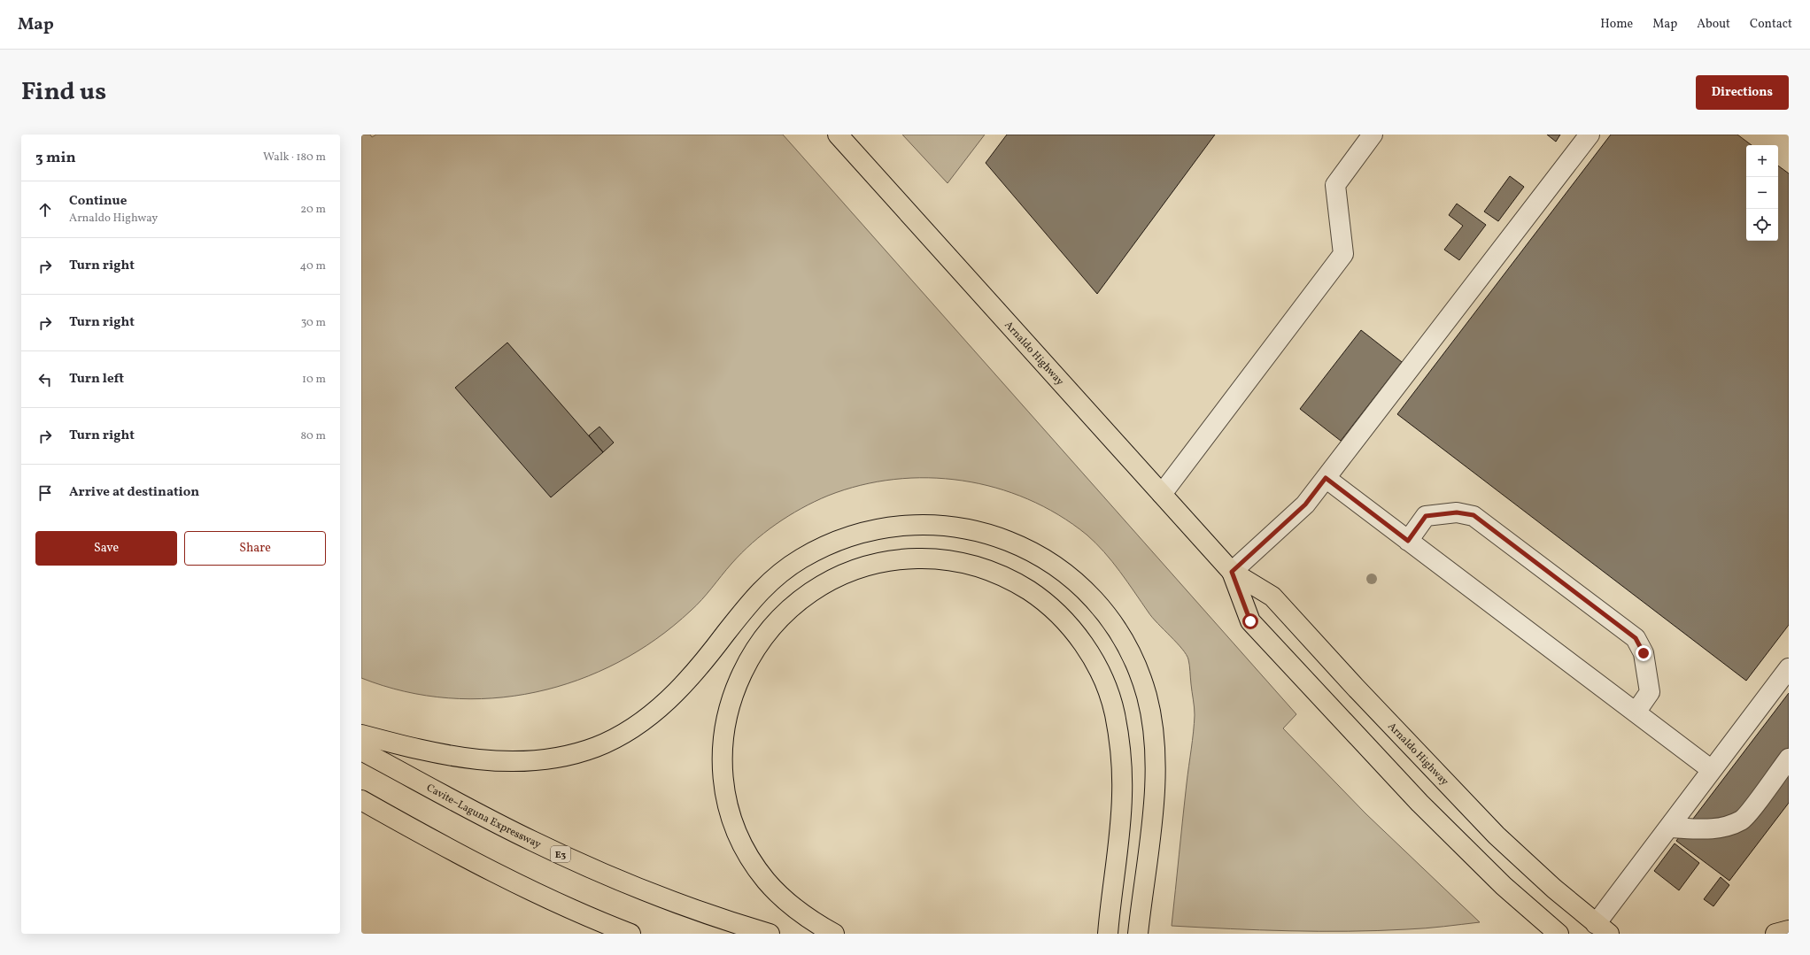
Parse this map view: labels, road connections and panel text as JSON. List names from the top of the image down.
{
  "streets": {
    "main road": ["Arnaldo Highway", "Cavite–Laguna Expressway", "E3"]
  },
  "page": {
    "header": "Map",
    "nav": [
      "Home",
      "Map",
      "About",
      "Contact"
    ],
    "title": "Find us",
    "buttons": [
      "Directions",
      ["Save", "Share"]
    ],
    "heading": ["3 min", "Walk · 180 m"],
    "map_buttons": ["+", "−"],
    "list": [
      ["Continue", "Arnaldo Highway", "20 m"],
      ["Turn right", "40 m"],
      ["Turn right", "30 m"],
      ["Turn left", "10 m"],
      ["Turn right", "80 m"],
      "Arrive at destination"
    ]
  }
}
